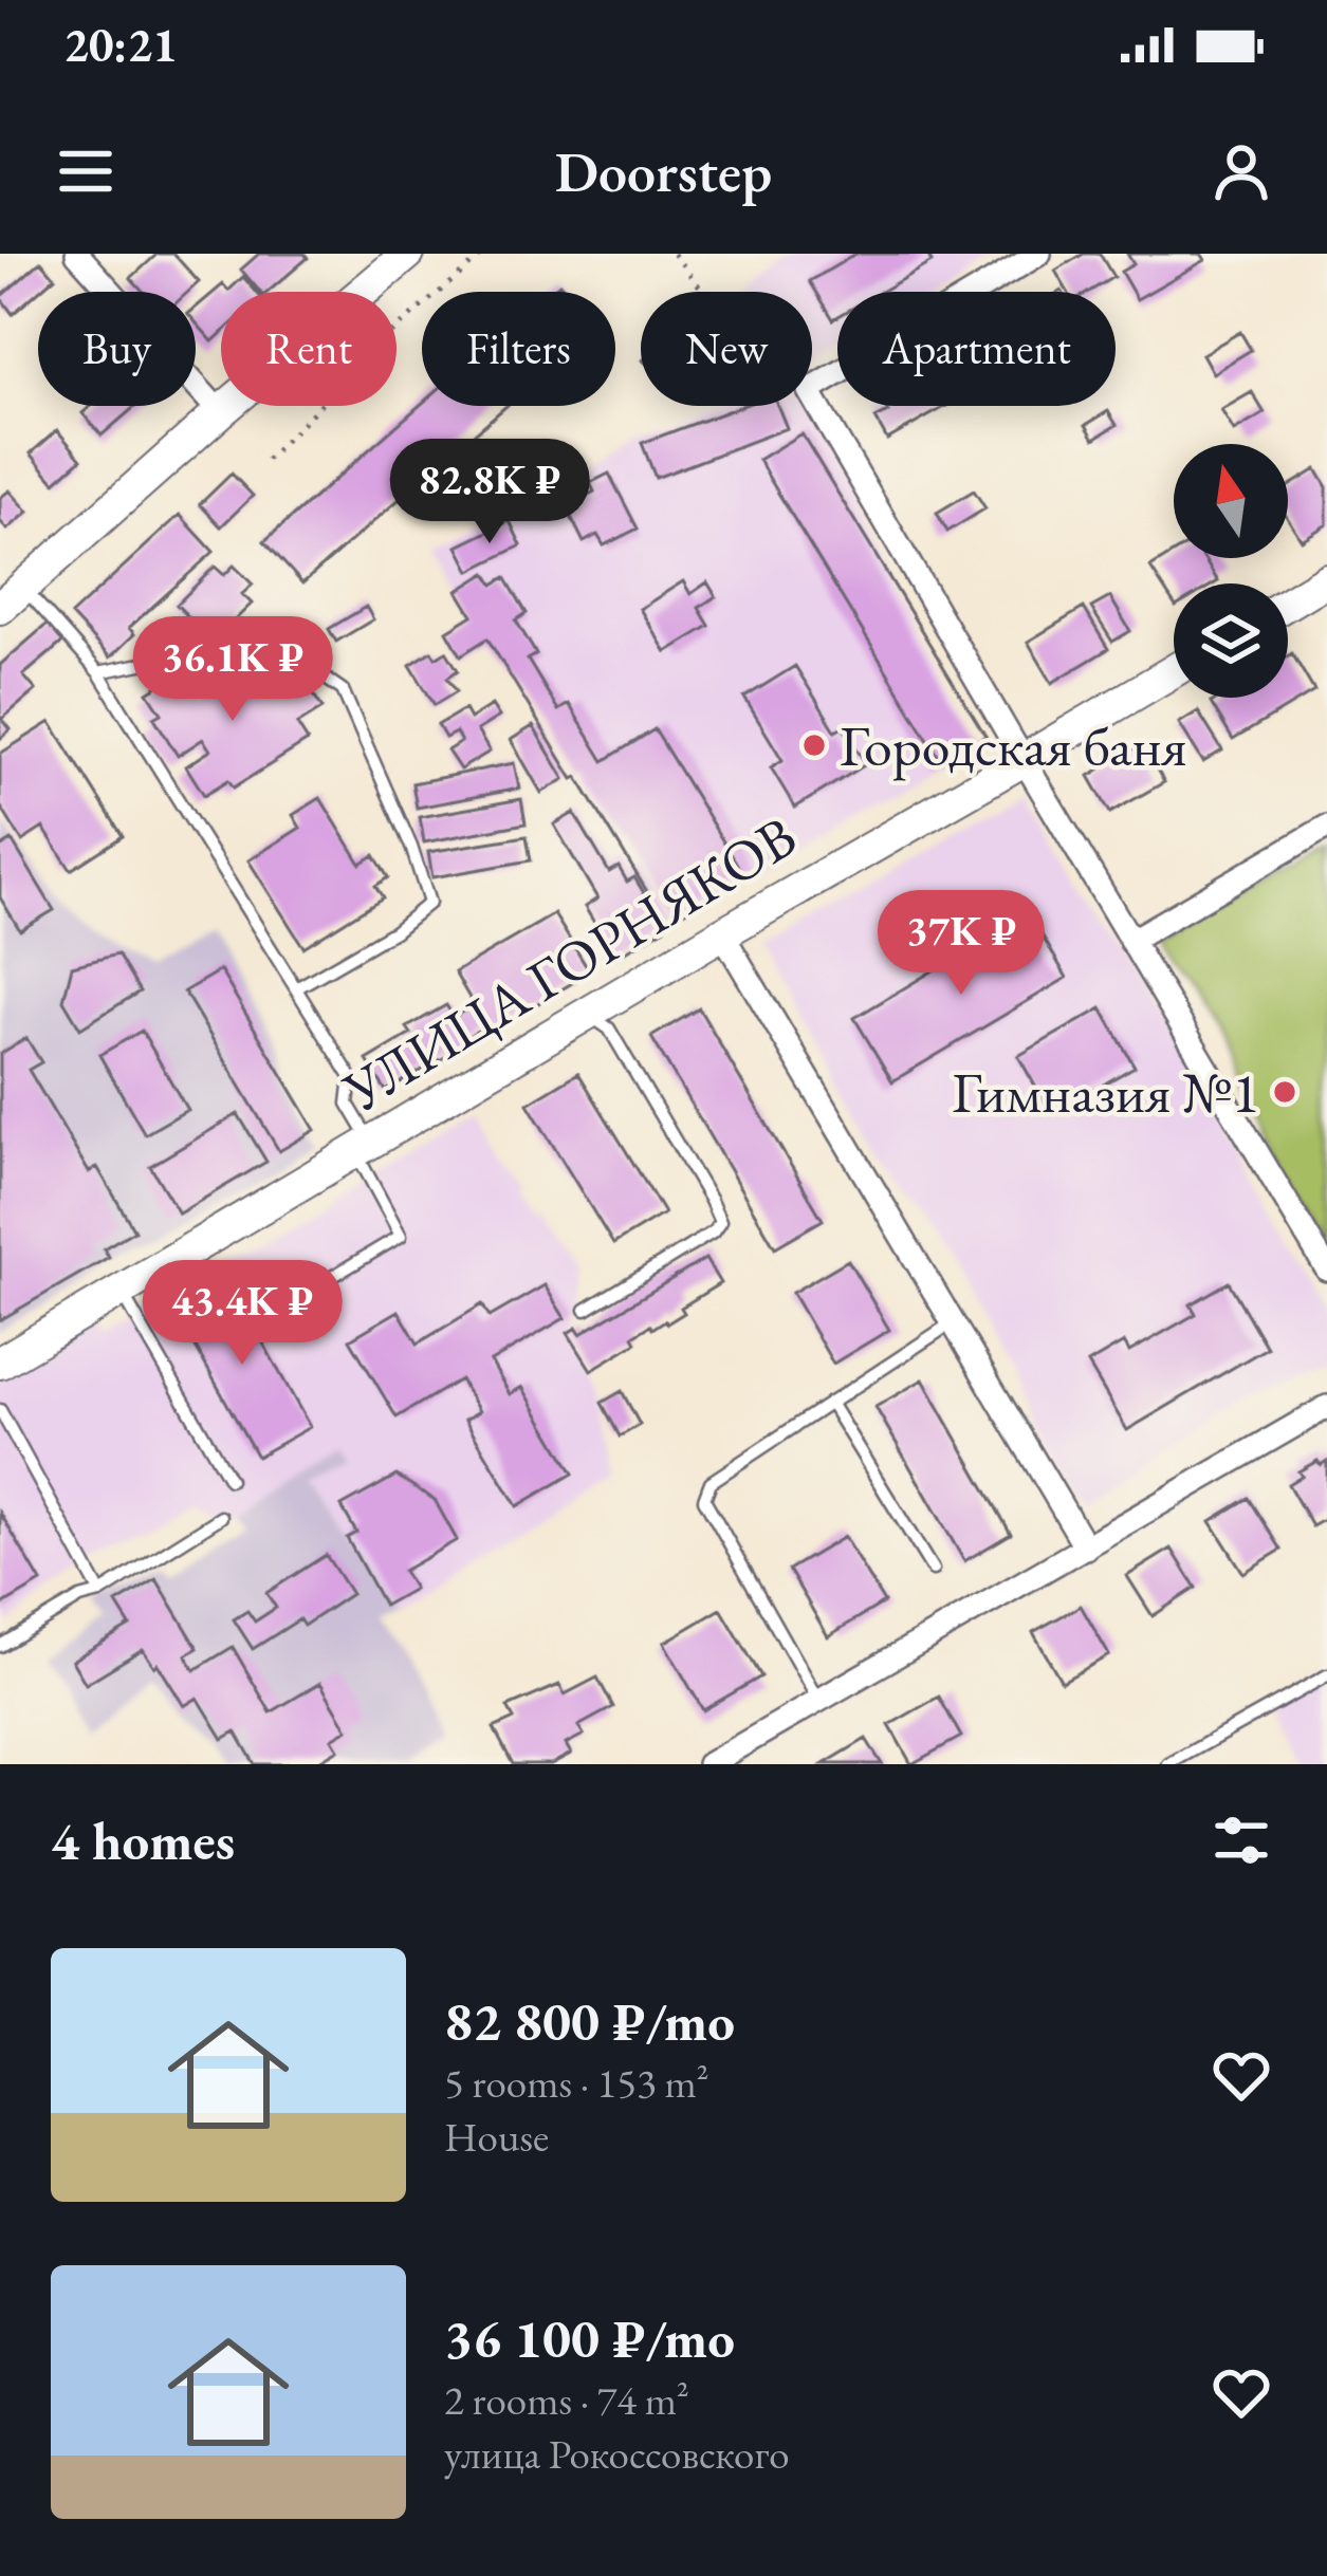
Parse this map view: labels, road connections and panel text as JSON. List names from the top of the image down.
{
  "streets": {
    "street": ["УЛИЦА ГОРНЯКОВ"]
  },
  "places": ["Городская баня", "Гимназия №1"],
  "north": "top",
  "page": {
    "status": "20:21",
    "header": "Doorstep",
    "chip": [
      "Buy",
      "Rent",
      "Filters",
      "New",
      "Apartment"
    ],
    "price": [
      "82.8K ₽",
      "36.1K ₽",
      "37K ₽",
      "43.4K ₽"
    ],
    "heading": "4 homes",
    "list": [
      {
        "name": "82 800 ₽/mo",
        "note": "5 rooms · 153 m² · House"
      },
      {
        "name": "36 100 ₽/mo",
        "note": "2 rooms · 74 m² · улица Рокоссовского"
      }
    ]
  }
}
